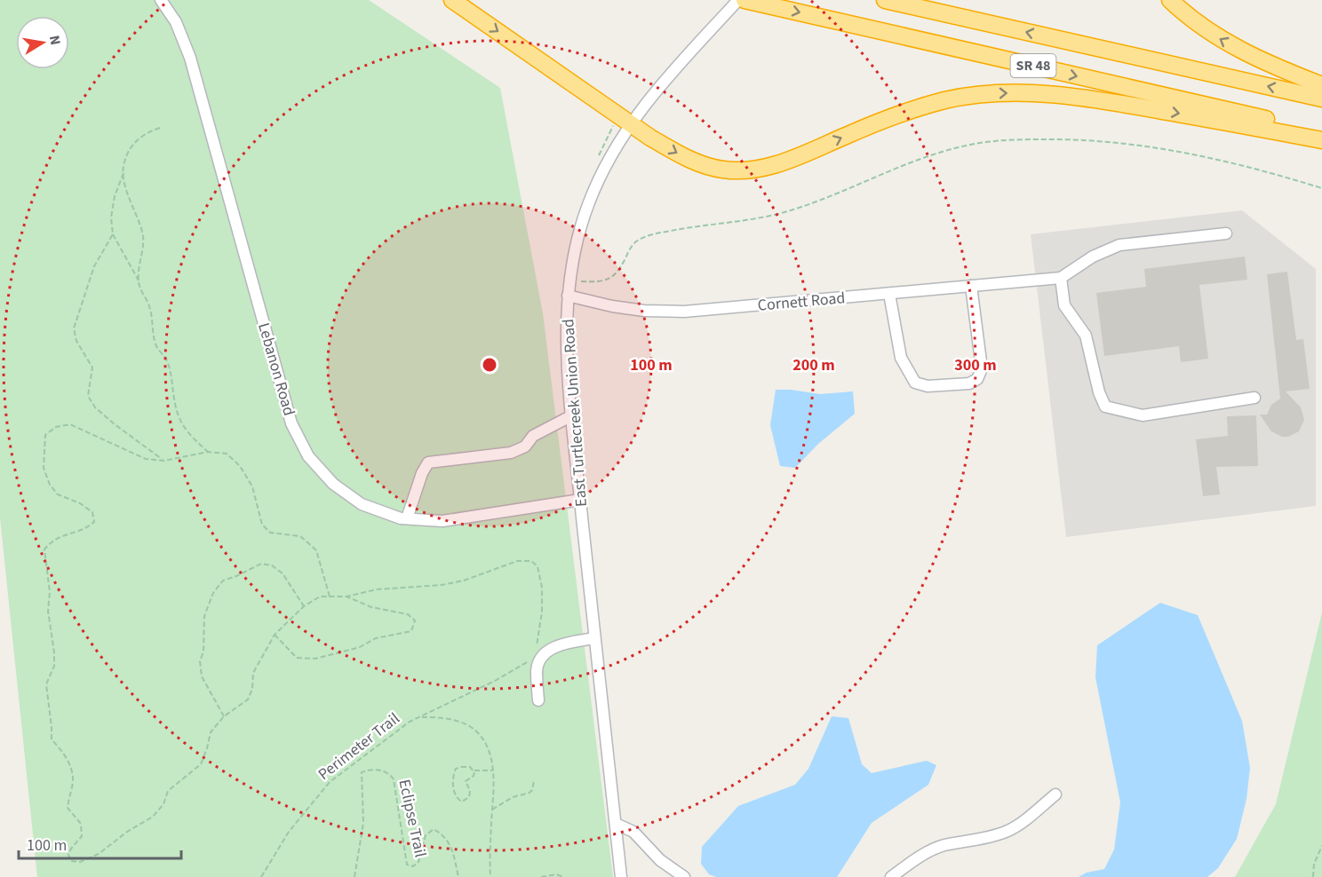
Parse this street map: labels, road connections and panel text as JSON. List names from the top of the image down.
{
  "streets": {
    "highway": ["SR 48"],
    "street": ["Cornett Road", "Lebanon Road", "East Turtlecreek Union Road"],
    "path": ["Perimeter Trail", "Eclipse Trail"]
  },
  "crossings": [
    ["Cornett Road", "East Turtlecreek Union Road"],
    ["Lebanon Road", "East Turtlecreek Union Road"]
  ],
  "scale_bar": "100 m",
  "north": "right",
  "rings": ["100 m", "200 m", "300 m"]
}
